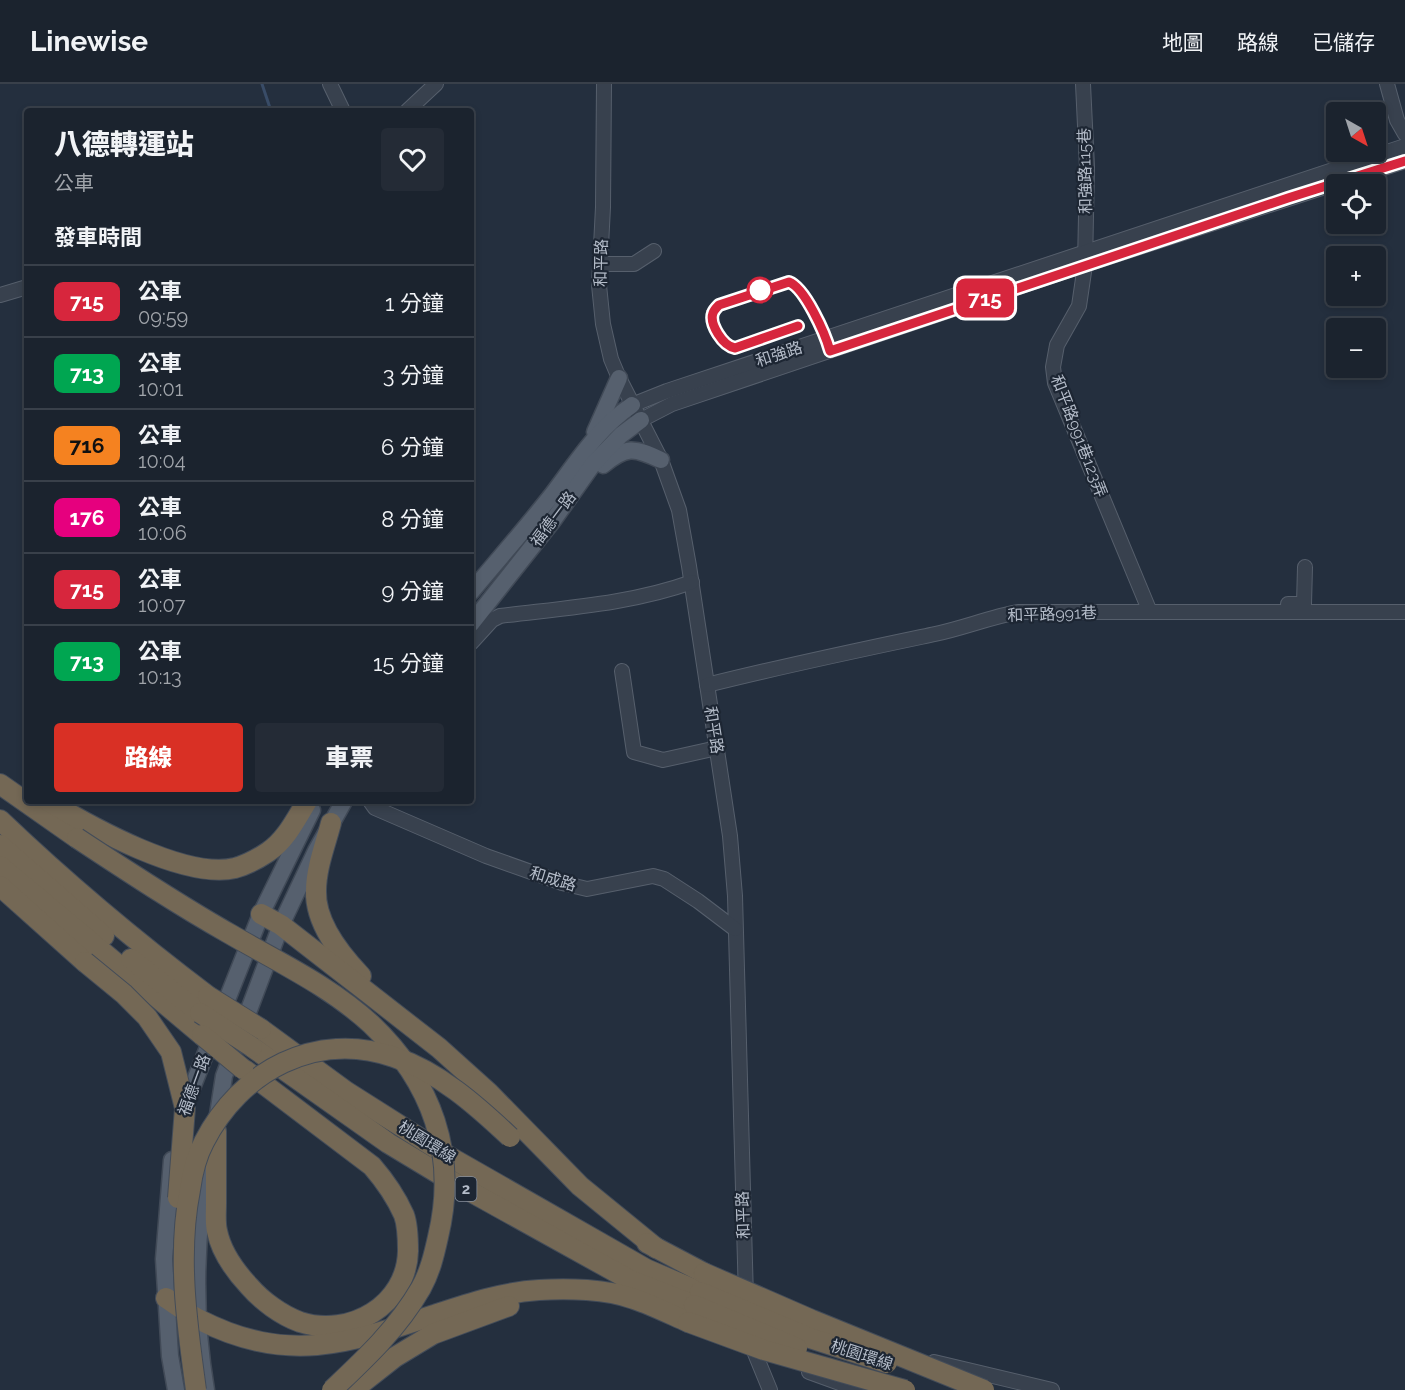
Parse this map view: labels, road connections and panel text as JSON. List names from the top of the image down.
{
  "streets": {
    "highway": ["桃園環線", "2"],
    "main road": ["福德一路"],
    "street": [
      "和強路115巷",
      "和平路",
      "和強路",
      "和平路991巷123弄",
      "和平路991巷",
      "和成路"
    ]
  },
  "crossings": [
    ["和強路115巷", "和強路"],
    ["和強路115巷", "和平路991巷123弄"],
    ["和平路", "和強路"],
    ["和平路", "福德一路"],
    ["和平路", "和平路991巷"],
    ["和平路", "和成路"],
    ["和強路", "和平路991巷123弄"],
    ["和強路", "福德一路"],
    ["和平路991巷123弄", "和平路991巷"]
  ],
  "lines": ["bus line 715"],
  "north": "bottom right",
  "page": {
    "header": "Linewise",
    "nav": ["地圖", "路線", "已儲存"],
    "on_map": "715",
    "map_buttons": ["+", "−"],
    "heading": [
      ["八德轉運站", "公車"],
      "發車時間"
    ],
    "list": [
      {
        "mark": "715",
        "name": "公車",
        "note": "09:59",
        "value": "1 分鐘"
      },
      {
        "mark": "713",
        "name": "公車",
        "note": "10:01",
        "value": "3 分鐘"
      },
      {
        "mark": "716",
        "name": "公車",
        "note": "10:04",
        "value": "6 分鐘"
      },
      {
        "mark": "176",
        "name": "公車",
        "note": "10:06",
        "value": "8 分鐘"
      },
      {
        "mark": "715",
        "name": "公車",
        "note": "10:07",
        "value": "9 分鐘"
      },
      {
        "mark": "713",
        "name": "公車",
        "note": "10:13",
        "value": "15 分鐘"
      }
    ],
    "buttons": ["路線", "車票"]
  }
}
